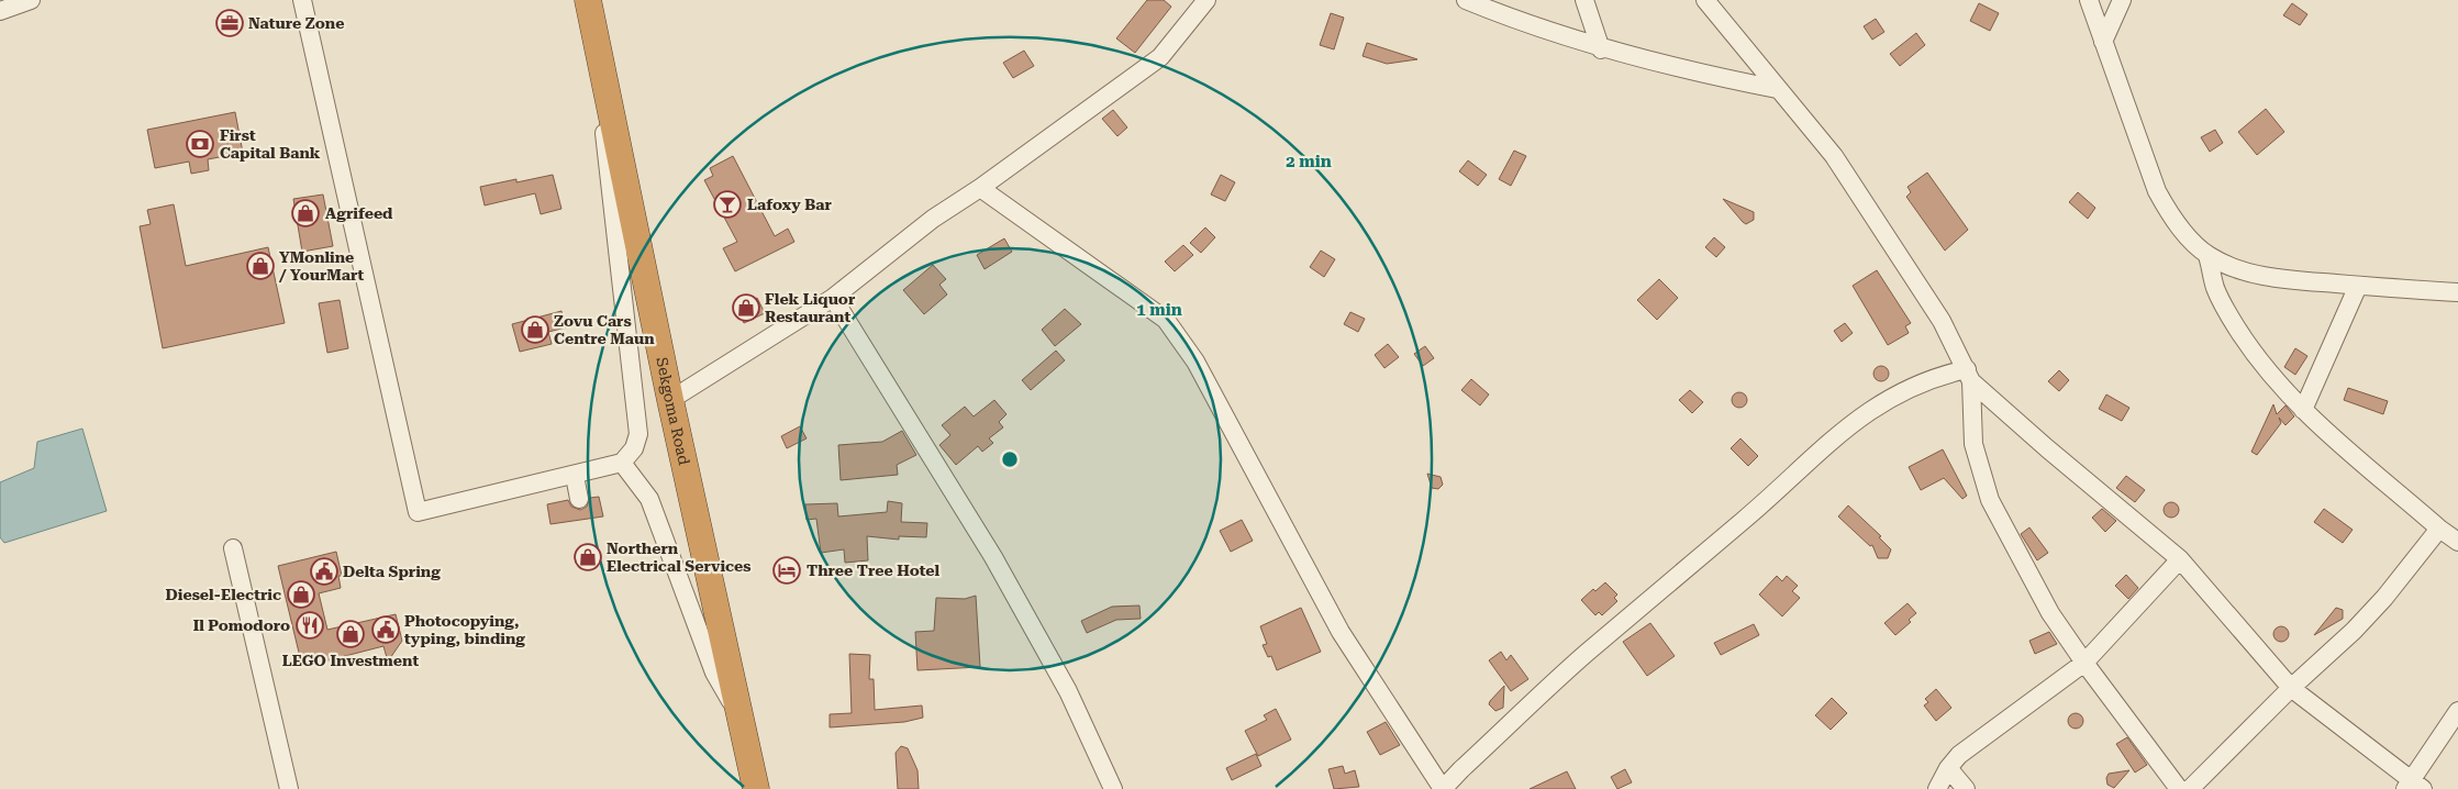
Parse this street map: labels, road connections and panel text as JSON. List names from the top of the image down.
{
  "streets": {
    "highway": ["Sekgoma Road"]
  },
  "places": {
    "office": ["Nature Zone"],
    "bank": ["First Capital Bank"],
    "bar": ["Lafoxy Bar"],
    "shop": [
      "Agrifeed",
      "YMonline / YourMart",
      "Flek Liquor Restaurant",
      "Zovu Cars Centre Maun",
      "Northern Electrical Services",
      "Diesel-Electric",
      "LEGO Investment"
    ],
    "hotel": ["Three Tree Hotel"],
    "public building": ["Delta Spring", "Photocopying, typing, binding"],
    "restaurant": ["Il Pomodoro"]
  },
  "rings": ["2 min", "1 min"]
}
